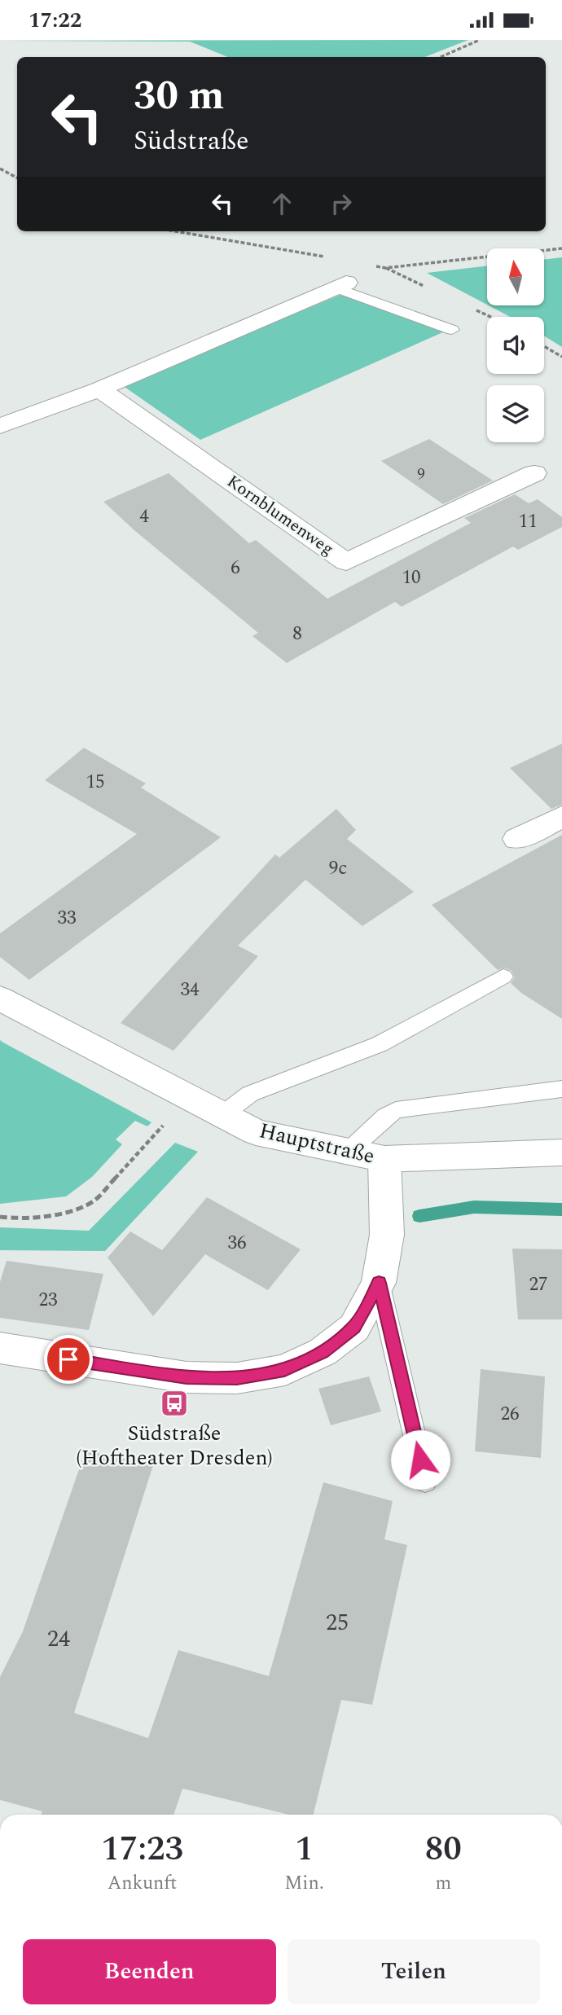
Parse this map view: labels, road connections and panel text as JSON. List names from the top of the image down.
{
  "streets": {
    "street": ["Kornblumenweg", "Hauptstraße"]
  },
  "places": {
    "bus stop": ["Südstraße (Hoftheater Dresden)"]
  },
  "house_numbers": [
    "9",
    "4",
    "11",
    "6",
    "10",
    "8",
    "15",
    "9c",
    "33",
    "34",
    "36",
    "27",
    "23",
    "26",
    "25",
    "24"
  ],
  "north": "top",
  "page": {
    "status": "17:22",
    "turn": ["30 m", "Südstraße"],
    "eta": [
      "17:23",
      "Ankunft",
      "1",
      "Min.",
      "80",
      "m"
    ],
    "buttons": ["Beenden", "Teilen"]
  }
}
